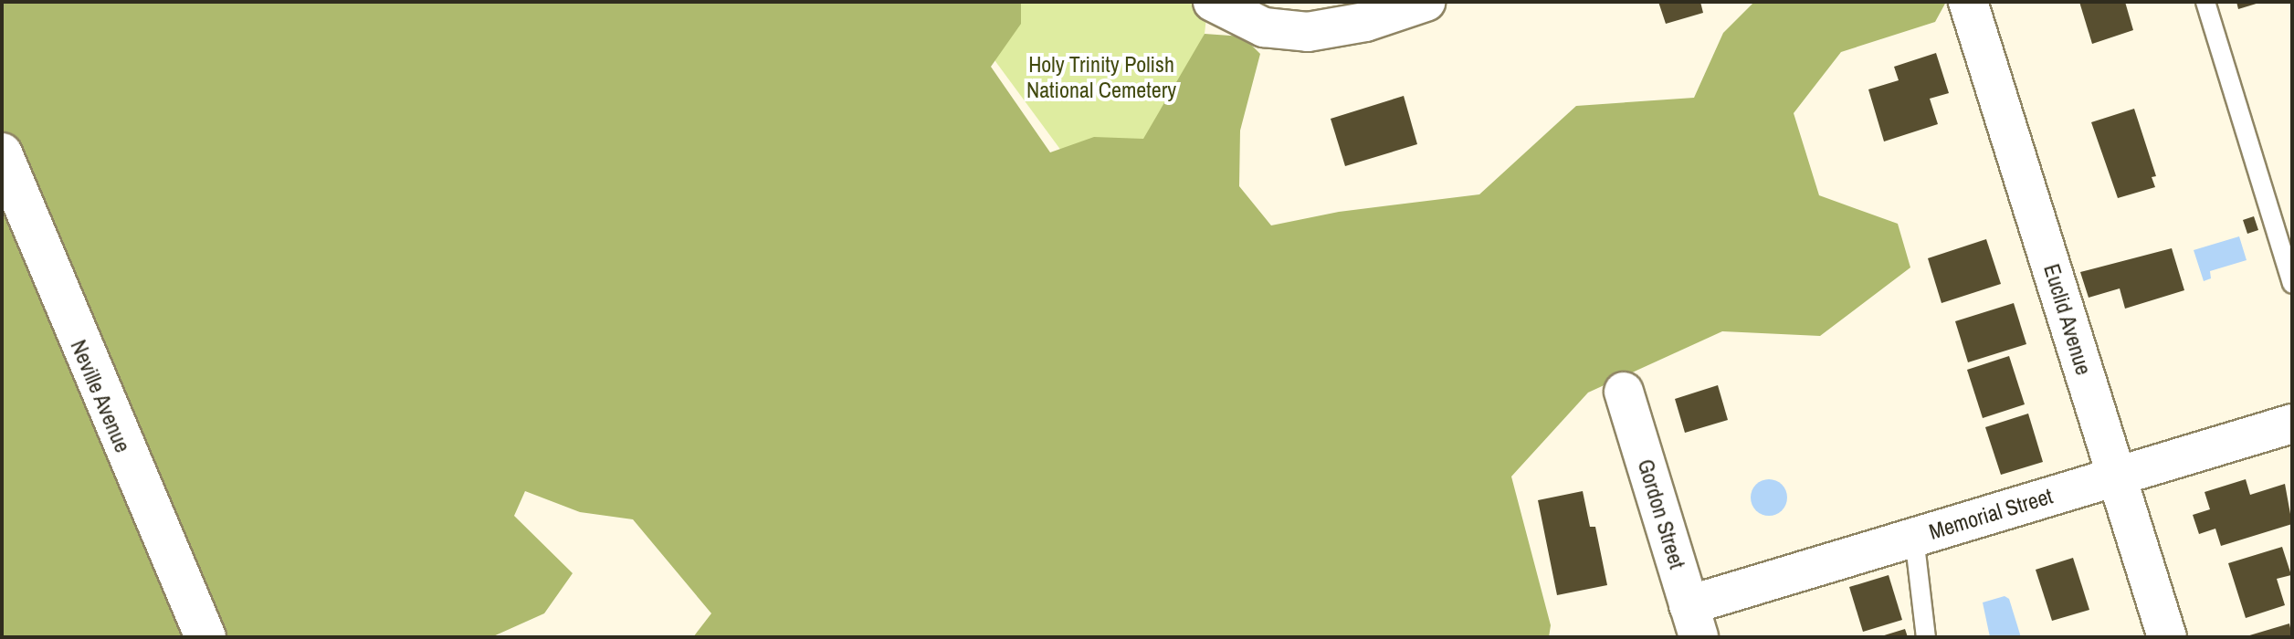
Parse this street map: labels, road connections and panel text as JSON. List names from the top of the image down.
{
  "streets": {
    "street": [
      "Euclid Avenue",
      "Neville Avenue",
      "Gordon Street",
      "Memorial Street"
    ]
  },
  "crossings": [
    ["Euclid Avenue", "Memorial Street"],
    ["Gordon Street", "Memorial Street"]
  ],
  "parks": ["Holy Trinity Polish National Cemetery"]
}
